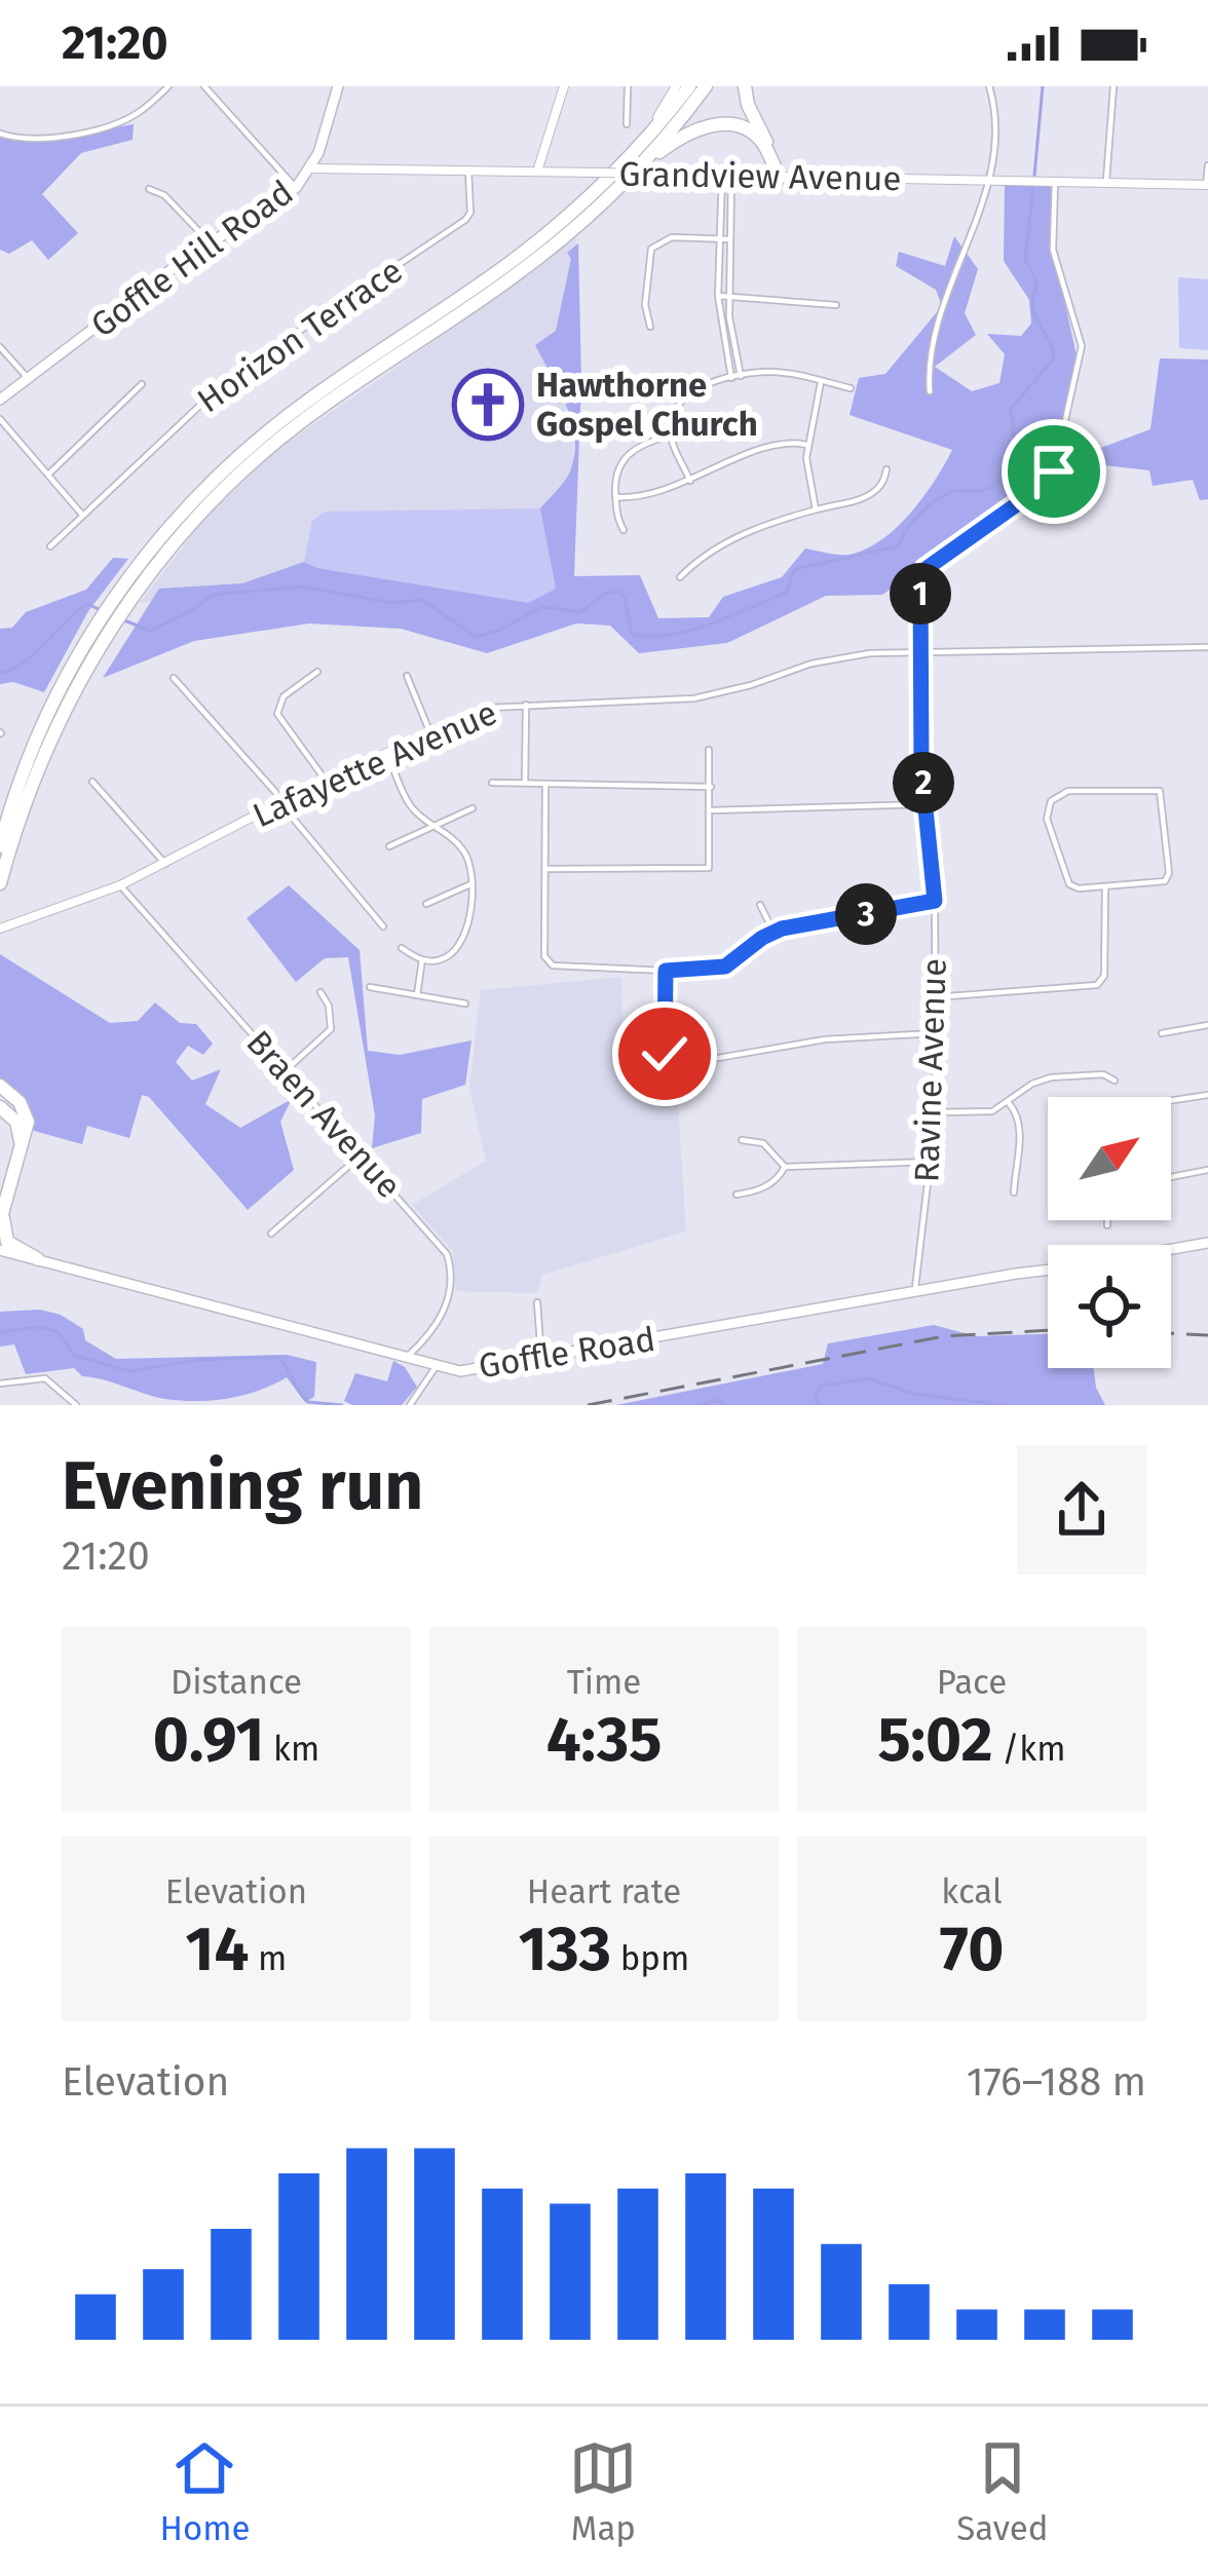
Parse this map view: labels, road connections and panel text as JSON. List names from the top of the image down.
{
  "streets": {
    "main road": ["Goffle Hill Road", "Goffle Road"],
    "street": [
      "Grandview Avenue",
      "Horizon Terrace",
      "Lafayette Avenue",
      "Ravine Avenue",
      "Braen Avenue"
    ]
  },
  "crossings": [
    ["Grandview Avenue", "Goffle Hill Road"],
    ["Grandview Avenue", "Horizon Terrace"],
    ["Grandview Avenue", "Ravine Avenue"],
    ["Lafayette Avenue", "Ravine Avenue"],
    ["Lafayette Avenue", "Braen Avenue"],
    ["Ravine Avenue", "Goffle Road"],
    ["Braen Avenue", "Goffle Road"]
  ],
  "places": {
    "church": ["Hawthorne Gospel Church"]
  },
  "north": "top right",
  "page": {
    "status": "21:20",
    "pins": ["1", "2", "3"],
    "heading": ["Evening run", "21:20"],
    "stats": [
      ["Distance", "0.91 km"],
      ["Time", "4:35"],
      ["Pace", "5:02 /km"],
      ["Elevation", "14 m"],
      ["Heart rate", "133 bpm"],
      ["kcal", "70"]
    ],
    "chart": ["Elevation", "176–188 m"],
    "tabs": ["Home", "Map", "Saved"]
  }
}
